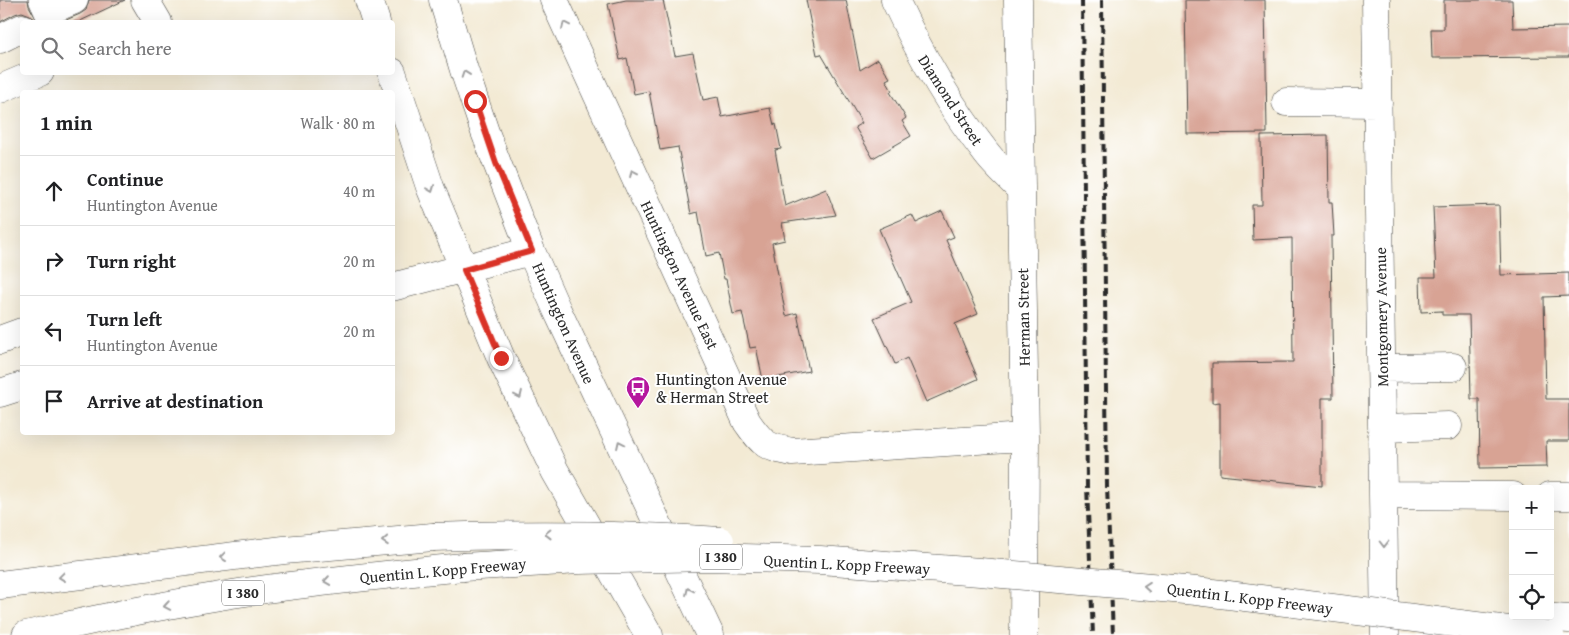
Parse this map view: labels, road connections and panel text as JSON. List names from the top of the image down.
{
  "streets": {
    "main road": [
      "Diamond Street",
      "Huntington Avenue East",
      "Herman Street",
      "Montgomery Avenue",
      "Huntington Avenue",
      "I 380",
      "Quentin L. Kopp Freeway"
    ]
  },
  "crossings": [
    ["Diamond Street", "Herman Street"],
    ["Huntington Avenue East", "Herman Street"]
  ],
  "places": {
    "bus stop": ["Huntington Avenue & Herman Street"]
  },
  "page": {
    "search": "Search here",
    "heading": ["1 min", "Walk · 80 m"],
    "list": [
      ["Continue", "Huntington Avenue", "40 m"],
      ["Turn right", "20 m"],
      ["Turn left", "Huntington Avenue", "20 m"],
      "Arrive at destination"
    ],
    "map_buttons": ["+", "−"]
  }
}
